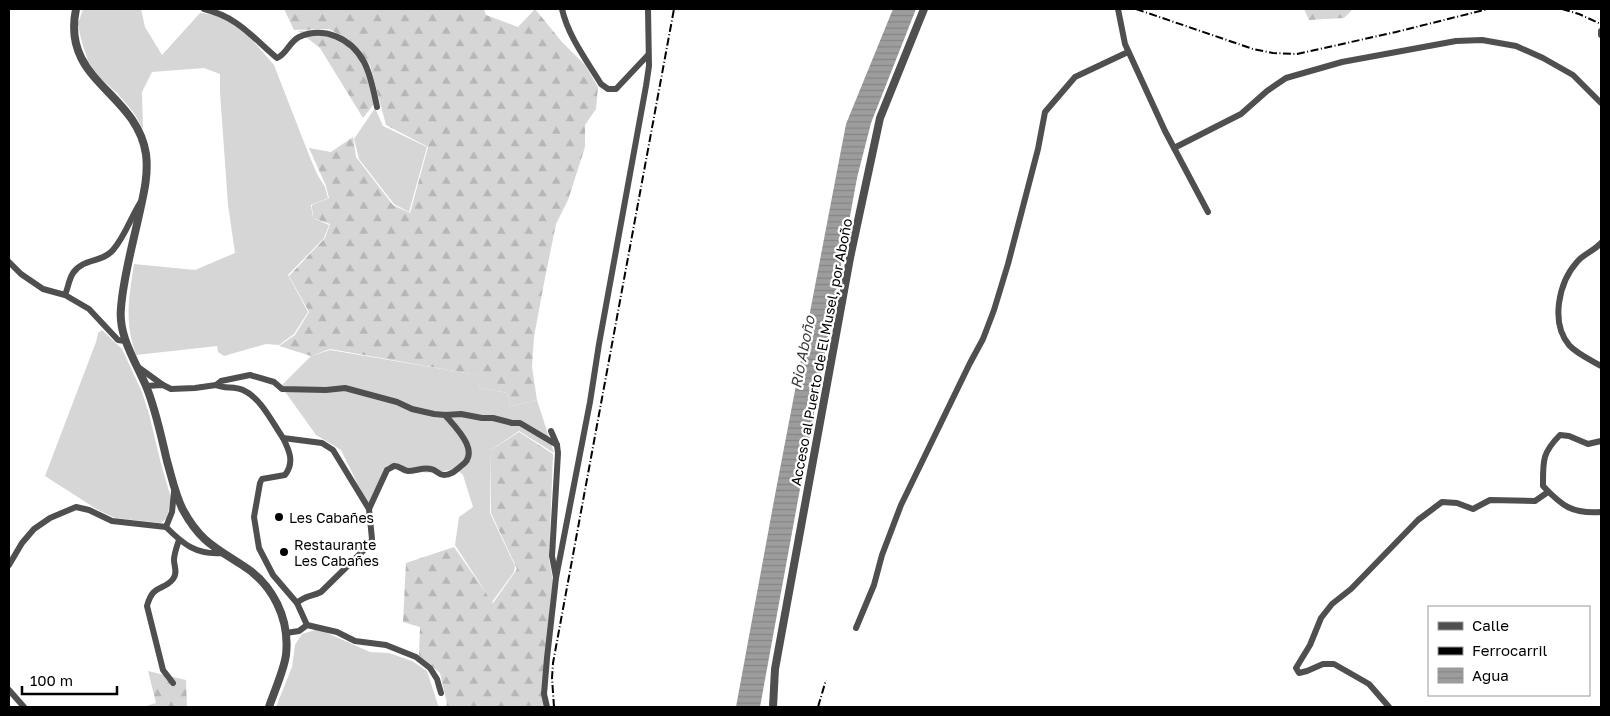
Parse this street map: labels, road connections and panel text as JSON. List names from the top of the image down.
{
  "streets": {
    "street": ["Acceso al Puerto de El Musel, por Aboño"]
  },
  "water": ["Rio Aboño"],
  "places": ["Les Cabañes", "Restaurante Les Cabañes"],
  "legend": ["Calle", "Ferrocarril", "Agua"],
  "scale_bar": "100 m"
}
